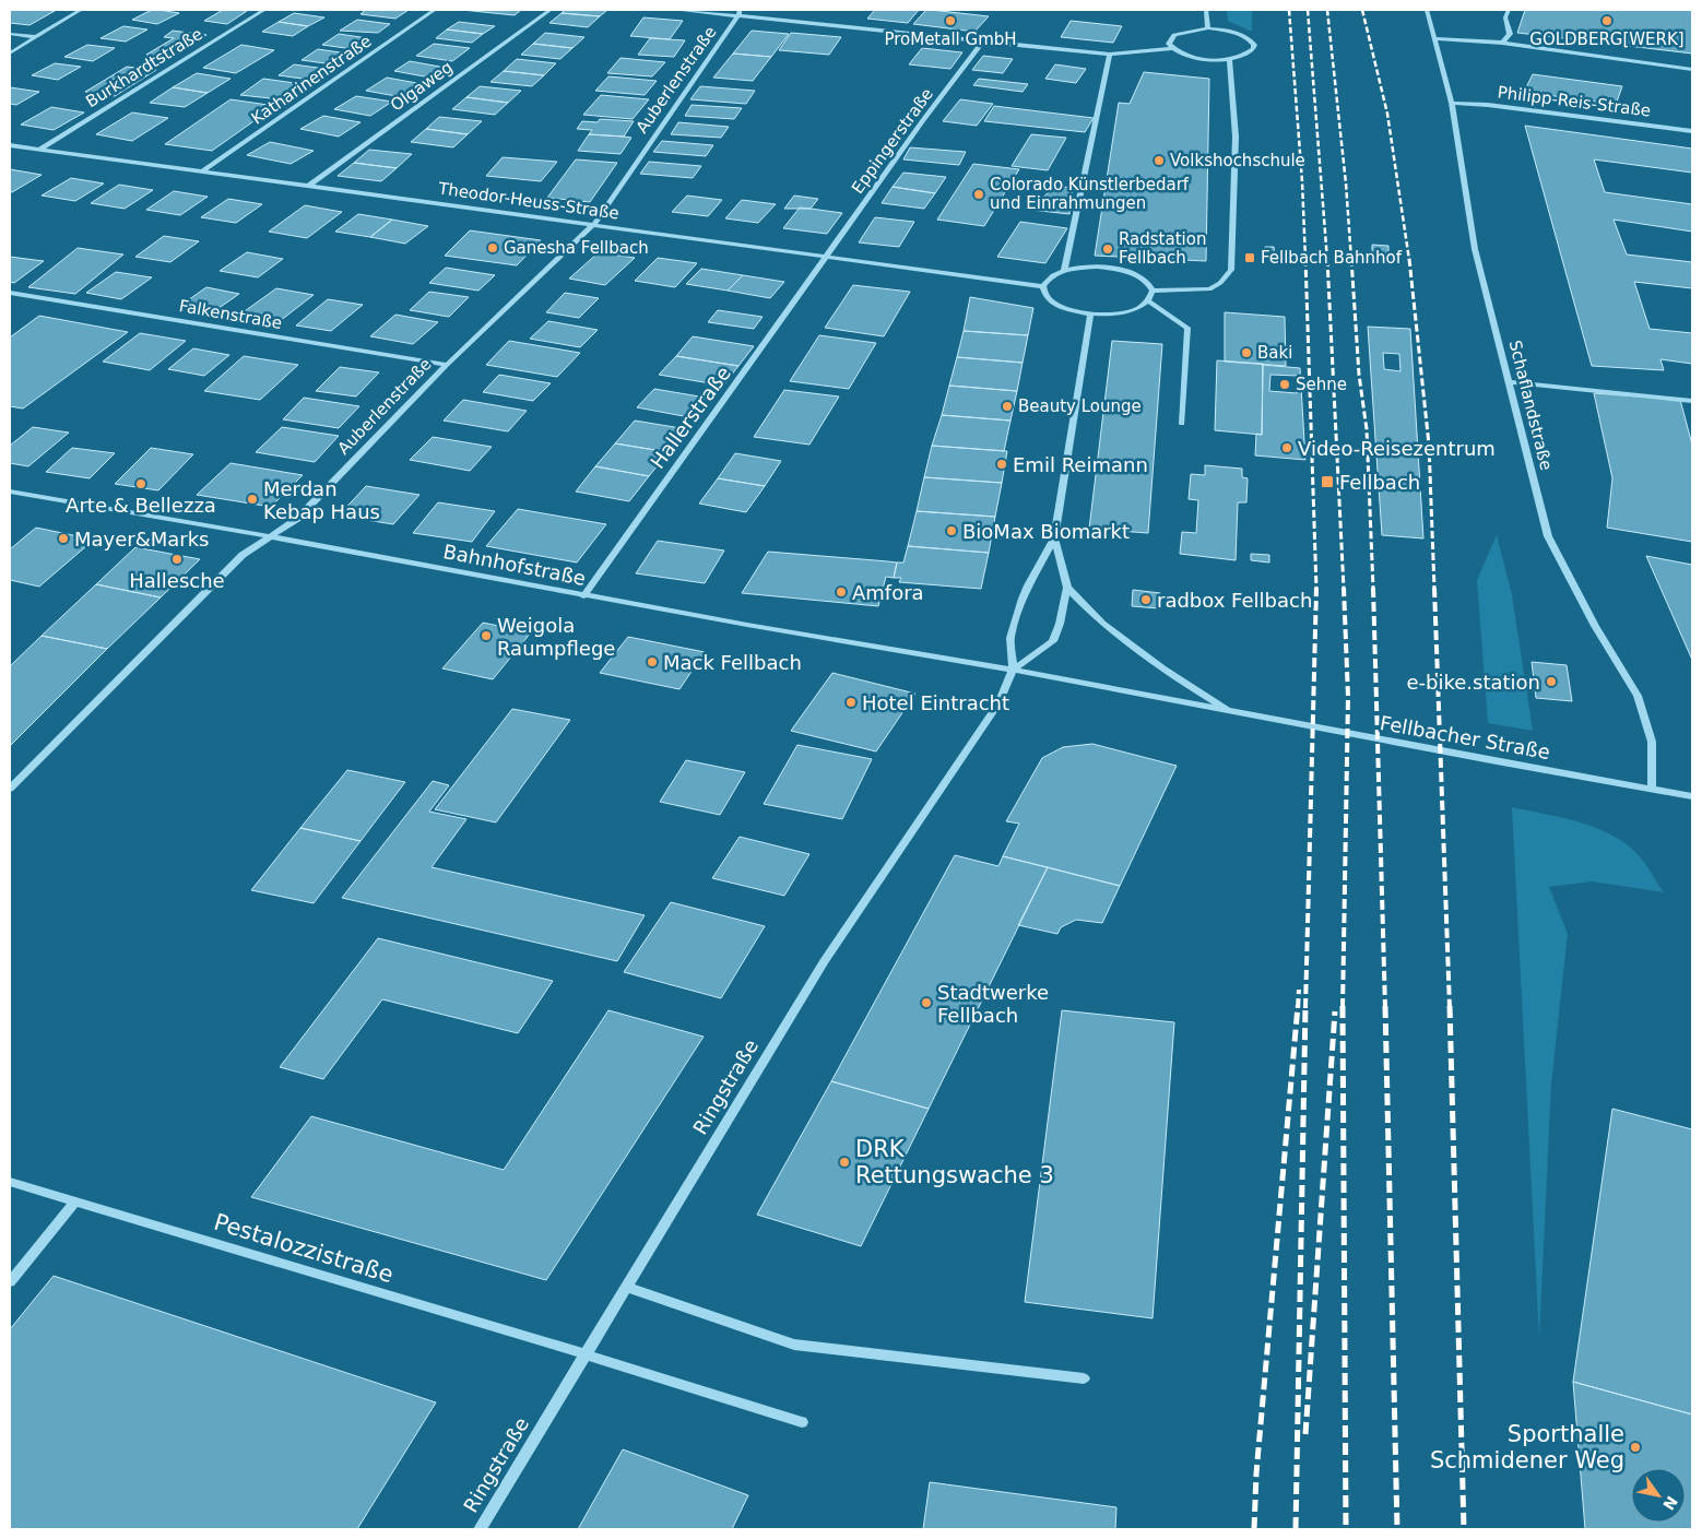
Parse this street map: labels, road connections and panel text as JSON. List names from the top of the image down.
{
  "streets": {
    "street": [
      "Burkhardtstraße",
      "Katharinenstraße",
      "Auberlenstraße",
      "Olgaweg",
      "Philipp-Reis-Straße",
      "Eppingerstraße",
      "Theodor-Heuss-Straße",
      "Falkenstraße",
      "Schaflandstraße",
      "Hallerstraße",
      "Bahnhofstraße",
      "Fellbacher Straße",
      "Ringstraße",
      "Pestalozzistraße"
    ]
  },
  "crossings": [
    ["Burkhardtstraße", "Theodor-Heuss-Straße"],
    ["Katharinenstraße", "Theodor-Heuss-Straße"],
    ["Auberlenstraße", "Theodor-Heuss-Straße"],
    ["Auberlenstraße", "Falkenstraße"],
    ["Auberlenstraße", "Bahnhofstraße"],
    ["Olgaweg", "Theodor-Heuss-Straße"],
    ["Philipp-Reis-Straße", "Schaflandstraße"],
    ["Eppingerstraße", "Theodor-Heuss-Straße"],
    ["Eppingerstraße", "Hallerstraße"],
    ["Theodor-Heuss-Straße", "Hallerstraße"],
    ["Schaflandstraße", "Fellbacher Straße"],
    ["Hallerstraße", "Bahnhofstraße"],
    ["Bahnhofstraße", "Fellbacher Straße"],
    ["Bahnhofstraße", "Ringstraße"],
    ["Fellbacher Straße", "Ringstraße"],
    ["Ringstraße", "Pestalozzistraße"]
  ],
  "places": {
    "other": [
      "ProMetall GmbH",
      "GOLDBERG[WERK]",
      "Volkshochschule",
      "Colorado Künstlerbedarf und Einrahmungen",
      "Ganesha Fellbach",
      "Radstation Fellbach",
      "Baki",
      "Sehne",
      "Beauty Lounge",
      "Video-Reisezentrum",
      "Emil Reimann",
      "Arte & Bellezza",
      "Merdan Kebap Haus",
      "BioMax Biomarkt",
      "Mayer&Marks",
      "Hallesche",
      "Amfora",
      "radbox Fellbach",
      "Weigola Raumpflege",
      "Mack Fellbach",
      "e-bike.station",
      "Hotel Eintracht",
      "Stadtwerke Fellbach",
      "DRK Rettungswache 3",
      "Sporthalle Schmidener Weg"
    ],
    "transit": ["Fellbach Bahnhof", "Fellbach"]
  },
  "north": "bottom right"
}
